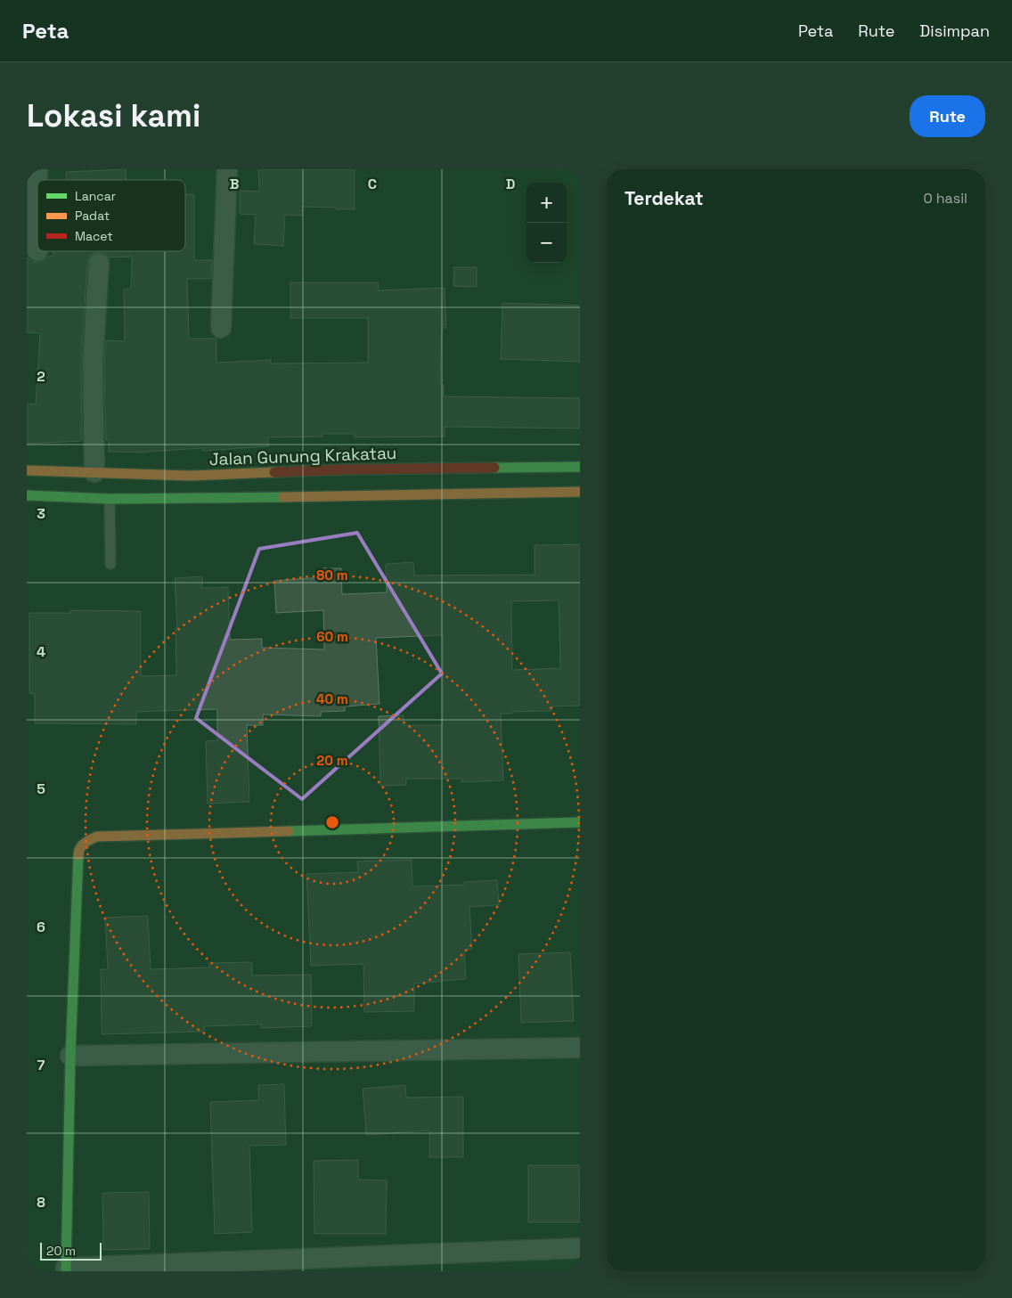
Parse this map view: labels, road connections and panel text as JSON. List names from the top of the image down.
{
  "streets": {
    "main road": ["Jalan Gunung Krakatau"]
  },
  "legend": ["Lancar", "Padat", "Macet"],
  "scale_bar": "20 m",
  "page": {
    "header": "Peta",
    "nav": ["Peta", "Rute", "Disimpan"],
    "buttons": "Rute",
    "title": "Lokasi kami",
    "heading": ["Terdekat", "0 hasil"],
    "map_buttons": ["+", "−"],
    "scale": "20 m"
  },
  "grid": {
    "columns": ["B", "C", "D"],
    "rows": [
      "2",
      "3",
      "4",
      "5",
      "6",
      "7",
      "8"
    ]
  },
  "rings": [
    "80 m",
    "60 m",
    "40 m",
    "20 m"
  ]
}
